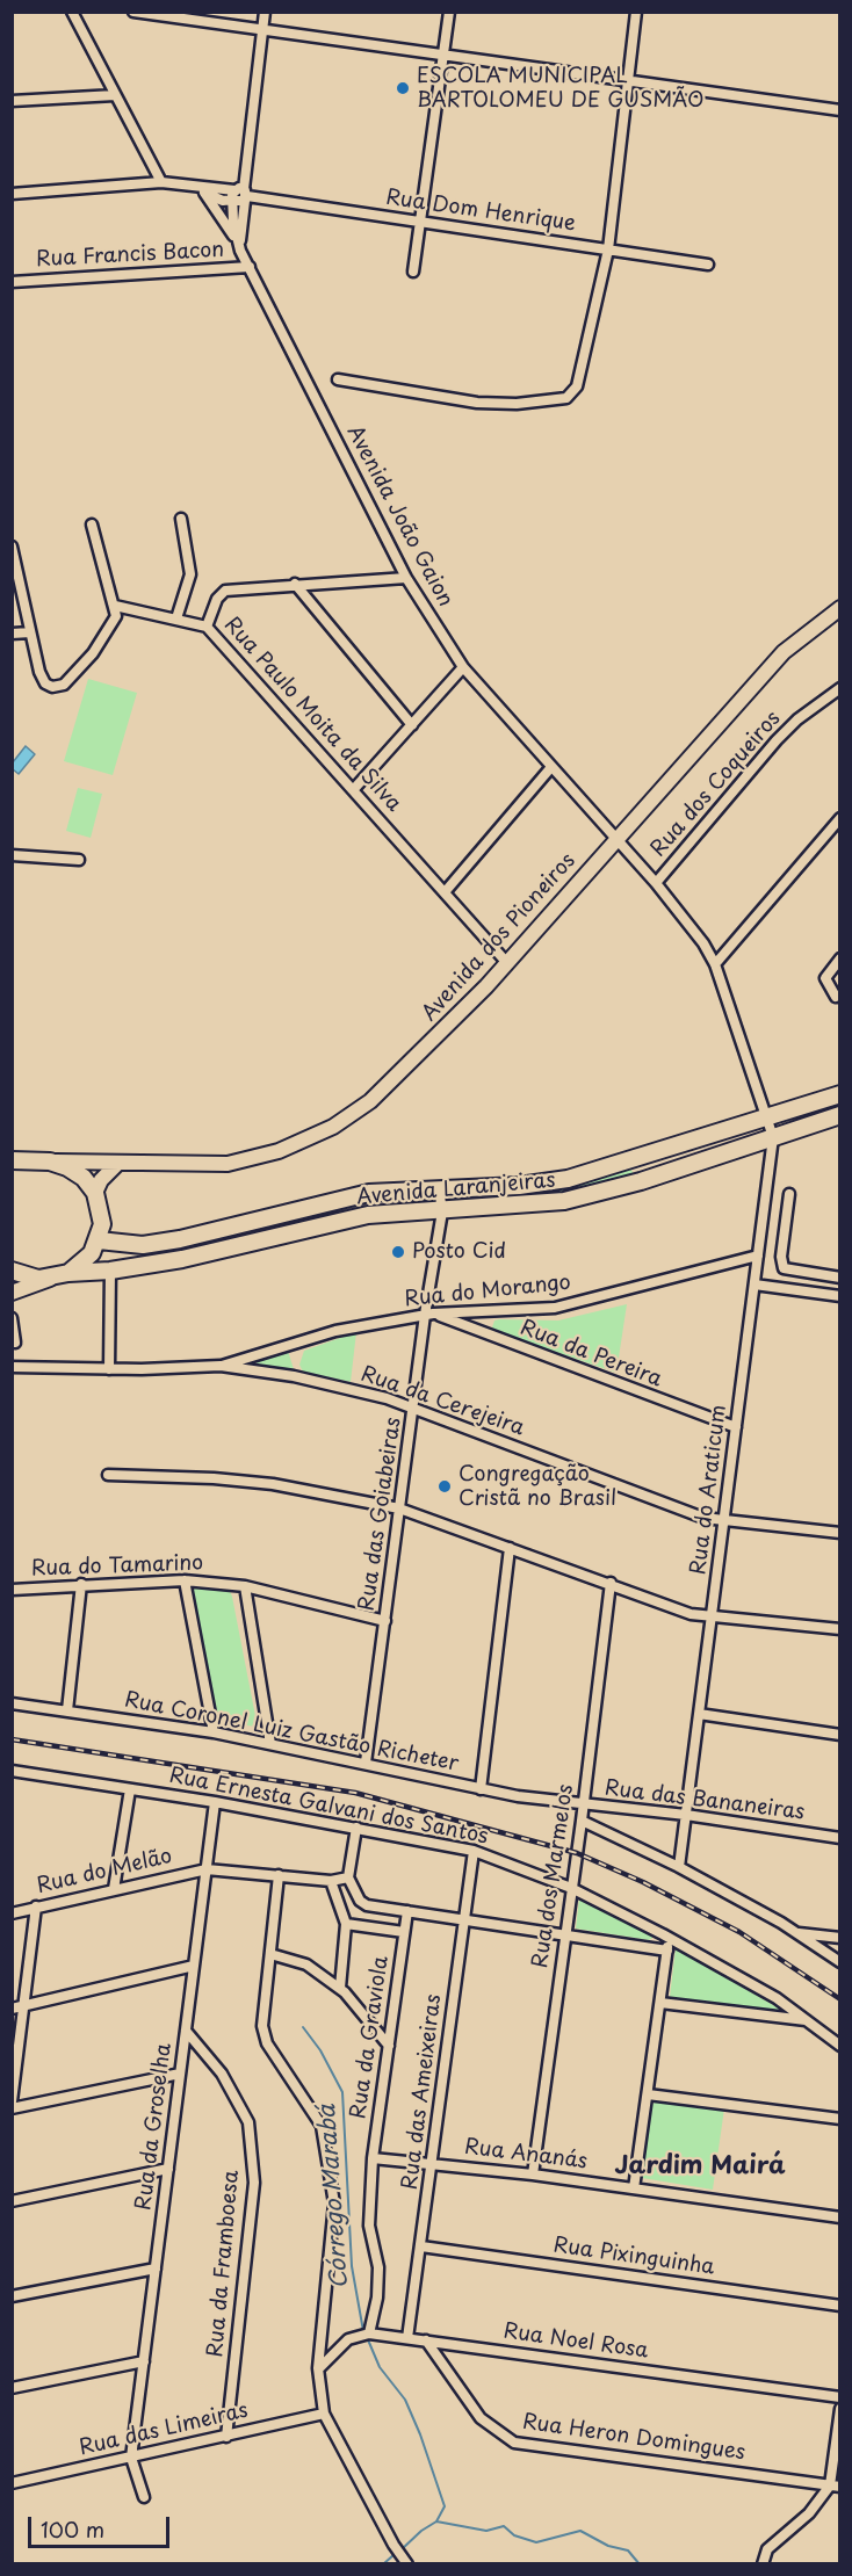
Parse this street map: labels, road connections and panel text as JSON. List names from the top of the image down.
{
  "streets": {
    "main road": ["Avenida dos Pioneiros", "Avenida Laranjeiras"],
    "street": [
      "Rua Dom Henrique",
      "Rua Francis Bacon",
      "Avenida João Gaion",
      "Rua Paulo Moita da Silva",
      "Rua dos Coqueiros",
      "Rua do Morango",
      "Rua da Pereira",
      "Rua da Cerejeira",
      "Rua do Araticum",
      "Rua das Goiabeiras",
      "Rua do Tamarino",
      "Rua Coronel Luiz Gastão Richeter",
      "Rua das Bananeiras",
      "Rua Ernesta Galvani dos Santos",
      "Rua do Melão",
      "Rua dos Marmelos",
      "Rua da Graviola",
      "Rua das Ameixeiras",
      "Rua da Groselha",
      "Rua Ananás",
      "Rua Pixinguinha",
      "Rua da Framboesa",
      "Rua Noel Rosa",
      "Rua das Limeiras",
      "Rua Heron Domingues"
    ]
  },
  "crossings": [
    ["Rua Dom Henrique", "Avenida João Gaion"],
    ["Rua Francis Bacon", "Avenida João Gaion"],
    ["Avenida João Gaion", "Rua dos Coqueiros"],
    ["Avenida João Gaion", "Avenida dos Pioneiros"],
    ["Avenida João Gaion", "Rua do Araticum"],
    ["Rua Paulo Moita da Silva", "Avenida dos Pioneiros"],
    ["Avenida Laranjeiras", "Rua do Araticum"],
    ["Avenida Laranjeiras", "Rua das Goiabeiras"],
    ["Rua do Morango", "Rua da Pereira"],
    ["Rua do Morango", "Rua da Cerejeira"],
    ["Rua do Morango", "Rua do Araticum"],
    ["Rua do Morango", "Rua das Goiabeiras"],
    ["Rua da Pereira", "Rua do Araticum"],
    ["Rua da Pereira", "Rua das Goiabeiras"],
    ["Rua da Cerejeira", "Rua do Araticum"],
    ["Rua da Cerejeira", "Rua das Goiabeiras"],
    ["Rua do Araticum", "Rua das Bananeiras"],
    ["Rua das Goiabeiras", "Rua do Tamarino"],
    ["Rua das Goiabeiras", "Rua Coronel Luiz Gastão Richeter"],
    ["Rua Coronel Luiz Gastão Richeter", "Rua das Bananeiras"],
    ["Rua das Bananeiras", "Rua dos Marmelos"],
    ["Rua Ernesta Galvani dos Santos", "Rua dos Marmelos"],
    ["Rua Ernesta Galvani dos Santos", "Rua das Ameixeiras"],
    ["Rua Ernesta Galvani dos Santos", "Rua da Groselha"],
    ["Rua do Melão", "Rua da Groselha"],
    ["Rua dos Marmelos", "Rua Ananás"],
    ["Rua da Graviola", "Rua Ananás"],
    ["Rua da Graviola", "Rua Noel Rosa"],
    ["Rua das Ameixeiras", "Rua Ananás"],
    ["Rua das Ameixeiras", "Rua Pixinguinha"],
    ["Rua das Ameixeiras", "Rua Noel Rosa"],
    ["Rua da Groselha", "Rua da Framboesa"],
    ["Rua da Groselha", "Rua das Limeiras"],
    ["Rua da Framboesa", "Rua das Limeiras"],
    ["Rua Noel Rosa", "Rua Heron Domingues"]
  ],
  "districts": ["Jardim Mairá"],
  "water": ["Córrego Marabá"],
  "places": ["ESCOLA MUNICIPAL BARTOLOMEU DE GUSMÃO", "Posto Cid", "Congregação Cristã no Brasil"],
  "scale_bar": "100 m"
}
